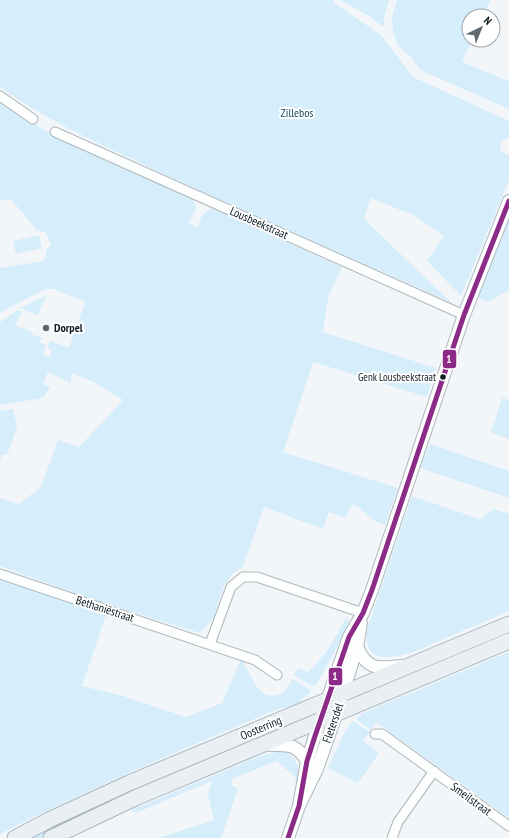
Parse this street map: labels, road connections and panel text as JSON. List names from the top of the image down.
{
  "streets": {
    "main road": ["Oosterring"],
    "street": [
      "Lousbeekstraat",
      "Bethaniëstraat",
      "Fletersdel",
      "Smeilstraat"
    ]
  },
  "crossings": [
    ["Lousbeekstraat", "Fletersdel"],
    ["Fletersdel", "Oosterring"]
  ],
  "parks": ["Zillebos"],
  "places": ["Dorpel", "Genk Lousbeekstraat"],
  "lines": ["transit line 1"],
  "north": "top right"
}
